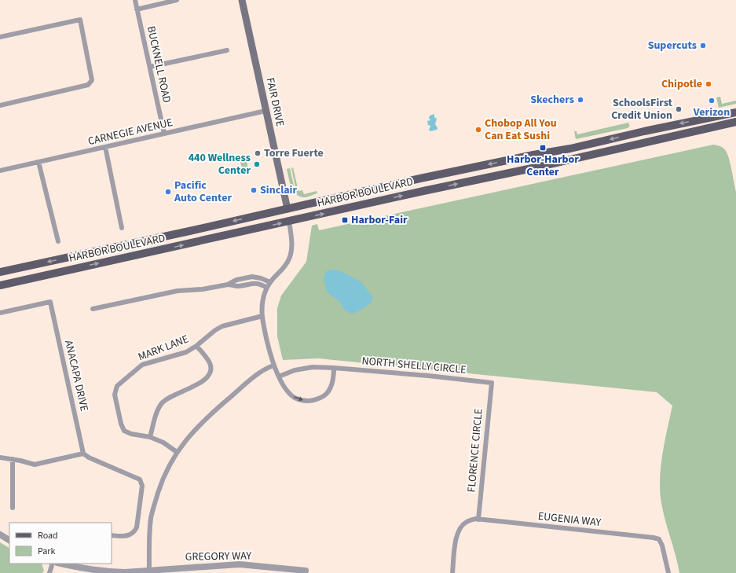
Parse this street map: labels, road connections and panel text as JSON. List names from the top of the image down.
{
  "streets": {
    "main road": ["FAIR DRIVE", "HARBOR BOULEVARD"],
    "street": [
      "BUCKNELL ROAD",
      "CARNEGIE AVENUE",
      "MARK LANE",
      "NORTH SHELLY CIRCLE",
      "ANACAPA DRIVE",
      "FLORENCE CIRCLE",
      "EUGENIA WAY",
      "GREGORY WAY"
    ]
  },
  "crossings": [
    ["BUCKNELL ROAD", "CARNEGIE AVENUE"],
    ["FAIR DRIVE", "CARNEGIE AVENUE"],
    ["FAIR DRIVE", "HARBOR BOULEVARD"],
    ["NORTH SHELLY CIRCLE", "FLORENCE CIRCLE"],
    ["FLORENCE CIRCLE", "EUGENIA WAY"]
  ],
  "places": {
    "other": [
      "Supercuts",
      "Chipotle",
      "Skechers",
      "Verizon",
      "SchoolsFirst Credit Union",
      "Chobop All You Can Eat Sushi",
      "Torre Fuerte",
      "440 Wellness Center",
      "Sinclair",
      "Pacific Auto Center"
    ],
    "transit": ["Harbor-Harbor Center", "Harbor-Fair"]
  },
  "legend": ["Road", "Park"]
}
